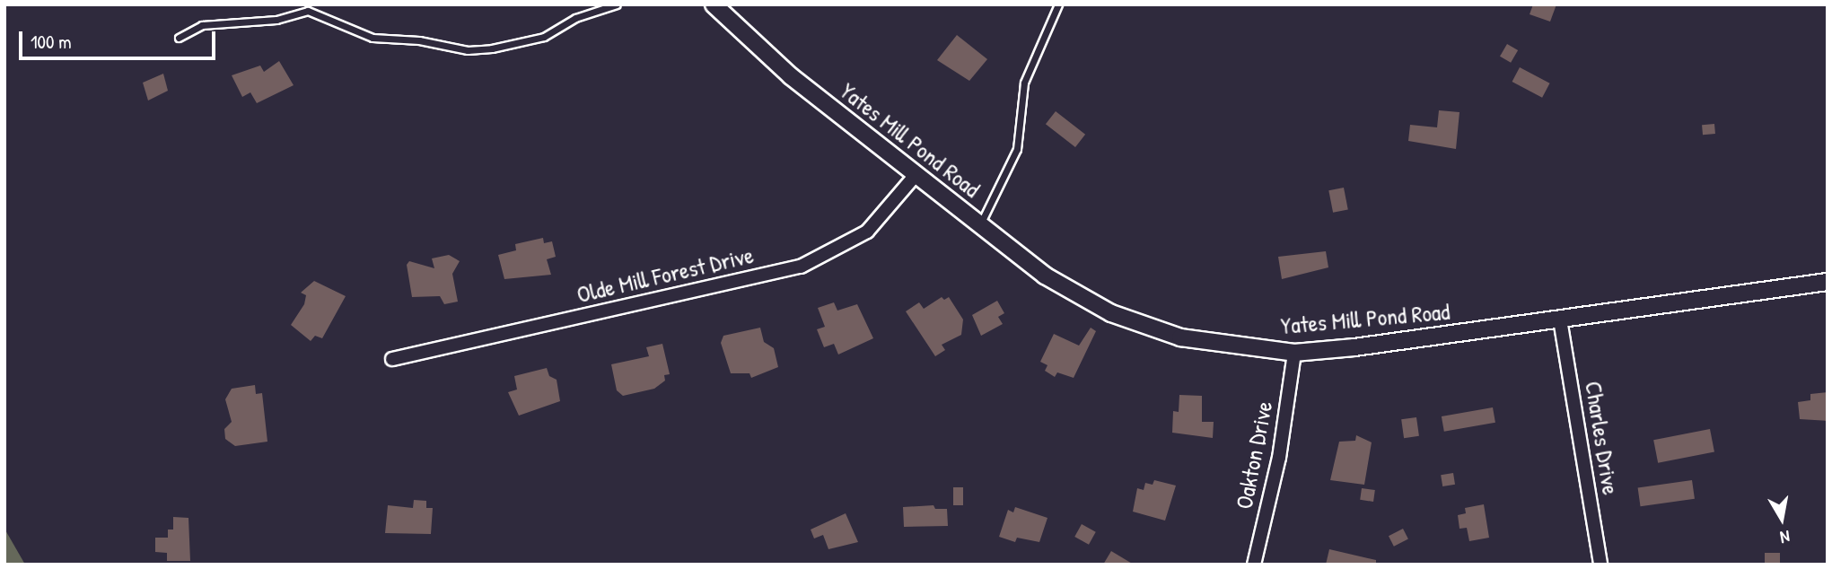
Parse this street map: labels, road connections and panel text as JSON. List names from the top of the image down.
{
  "streets": {
    "street": [
      "Yates Mill Pond Road",
      "Olde Mill Forest Drive",
      "Charles Drive",
      "Oakton Drive"
    ]
  },
  "crossings": [
    ["Yates Mill Pond Road", "Olde Mill Forest Drive"],
    ["Yates Mill Pond Road", "Charles Drive"],
    ["Yates Mill Pond Road", "Oakton Drive"]
  ],
  "scale_bar": "100 m",
  "north": "bottom"
}
